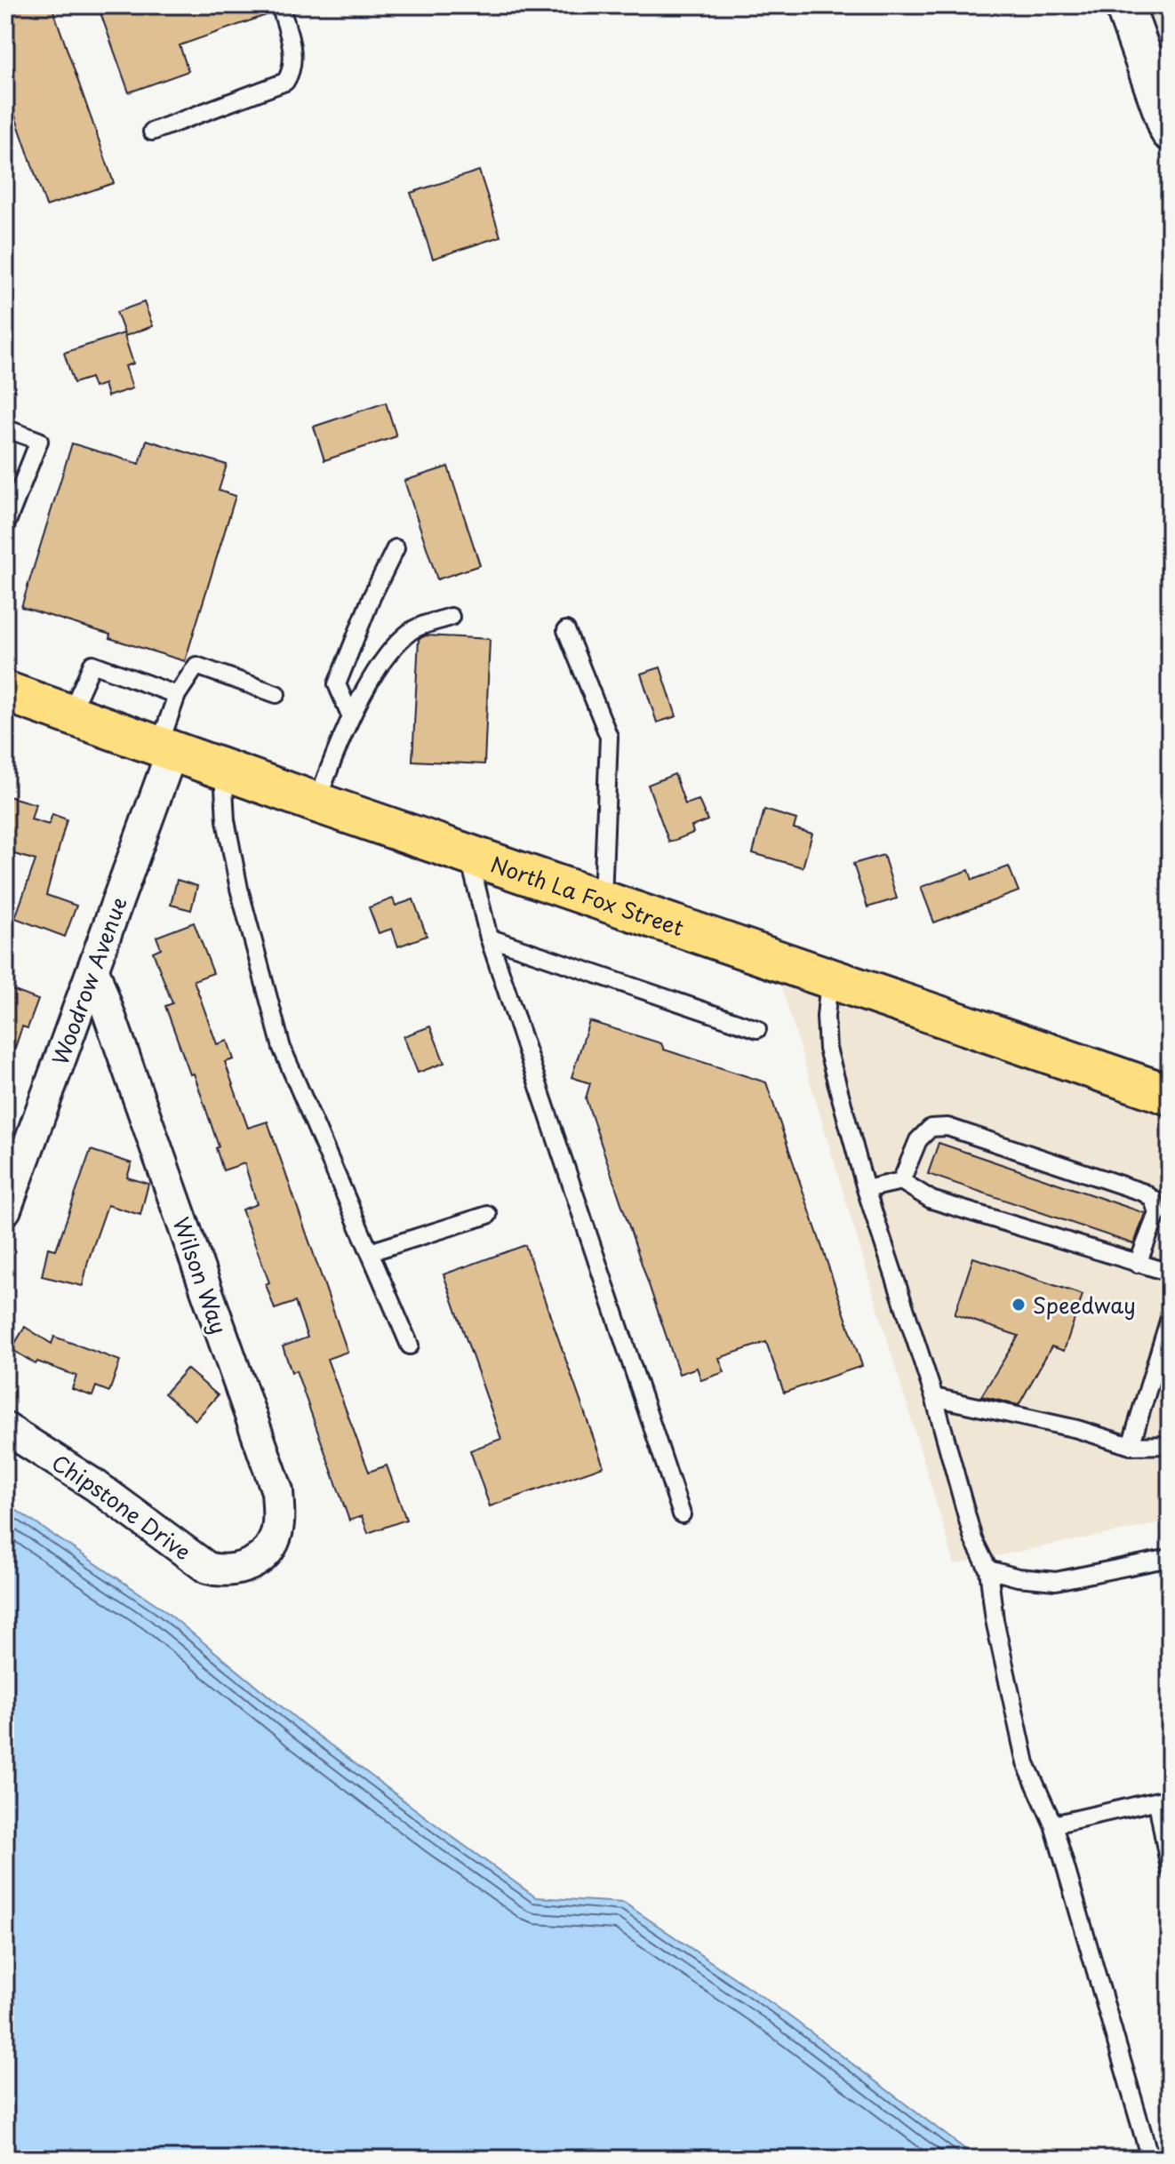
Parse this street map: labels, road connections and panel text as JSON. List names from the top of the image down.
{
  "streets": {
    "main road": ["North La Fox Street"],
    "street": ["Woodrow Avenue", "Wilson Way", "Chipstone Drive"]
  },
  "crossings": [
    ["North La Fox Street", "Woodrow Avenue"],
    ["Woodrow Avenue", "Wilson Way"],
    ["Wilson Way", "Chipstone Drive"]
  ],
  "places": ["Speedway"]
}
